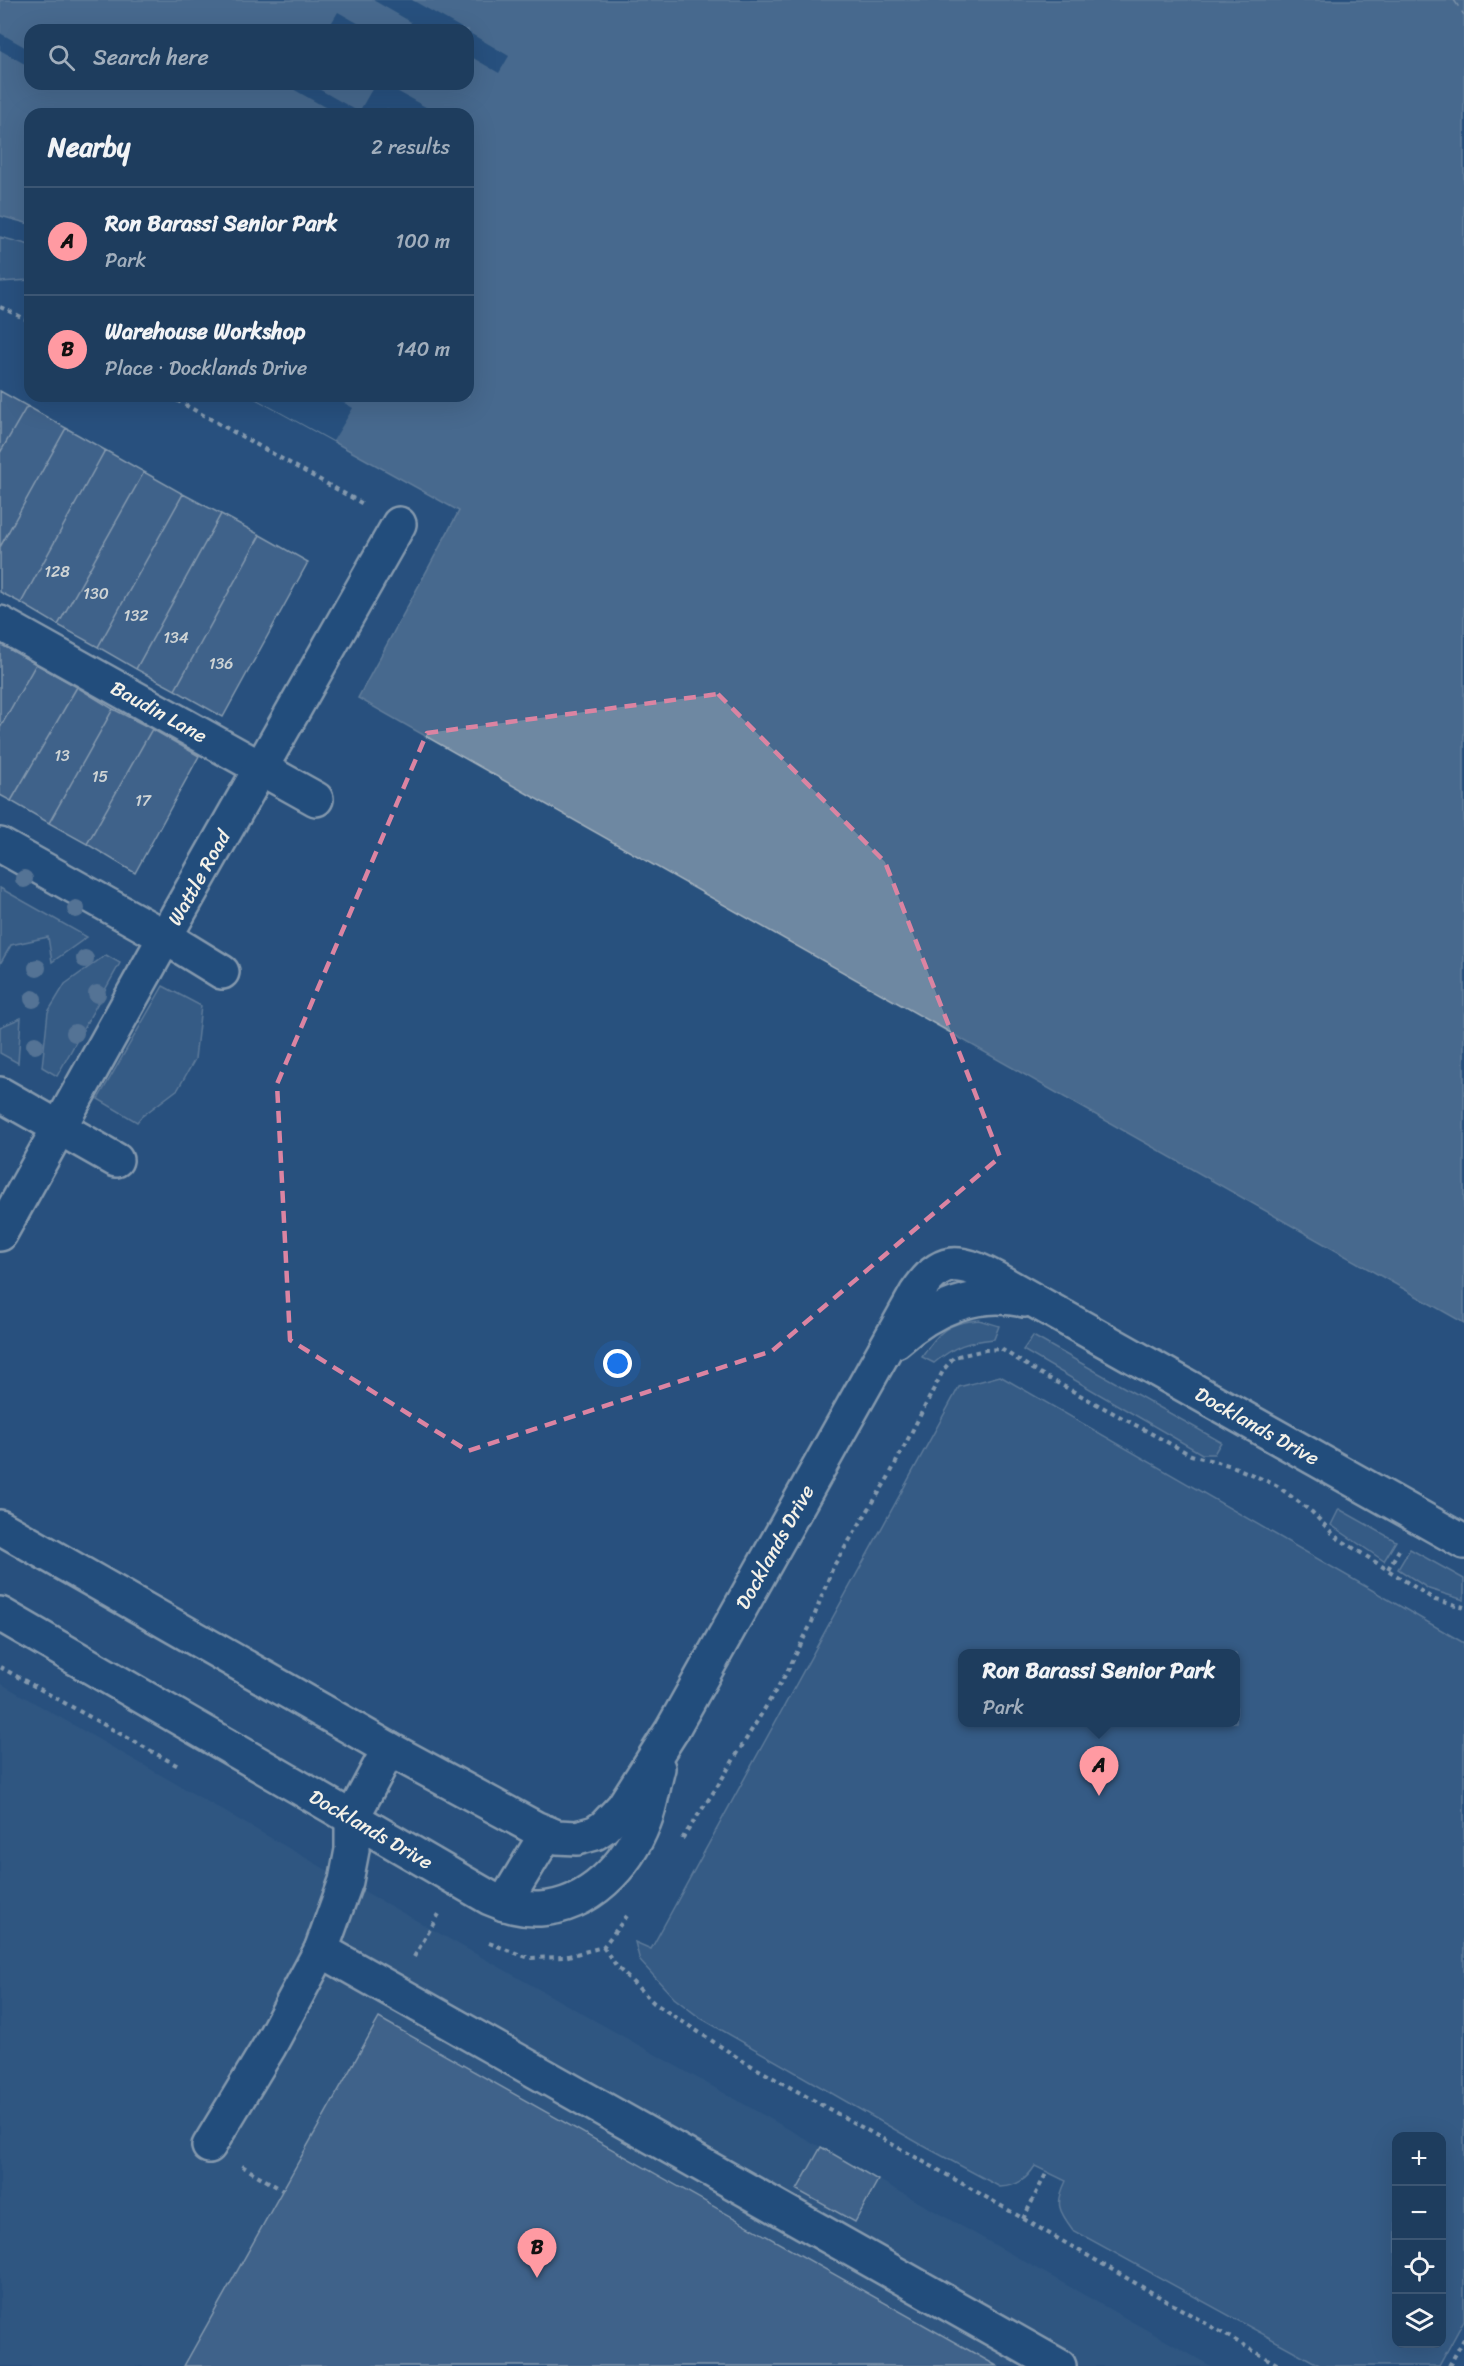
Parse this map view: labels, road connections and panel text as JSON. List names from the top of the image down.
{
  "streets": {
    "street": ["Baudin Lane", "Wattle Road", "Docklands Drive"]
  },
  "crossings": [
    ["Baudin Lane", "Wattle Road"]
  ],
  "house_numbers": [
    "128",
    "130",
    "132",
    "134",
    "136",
    "13",
    "15",
    "17"
  ],
  "page": {
    "search": "Search here",
    "heading": ["Nearby", "2 results"],
    "list": [
      {
        "mark": "A",
        "name": "Ron Barassi Senior Park",
        "note": "Park",
        "value": "100 m"
      },
      {
        "mark": "B",
        "name": "Warehouse Workshop",
        "note": "Place · Docklands Drive",
        "value": "140 m"
      }
    ],
    "popup": ["Ron Barassi Senior Park", "Park"],
    "pins": ["A", "B"],
    "map_buttons": ["+", "−"]
  }
}
